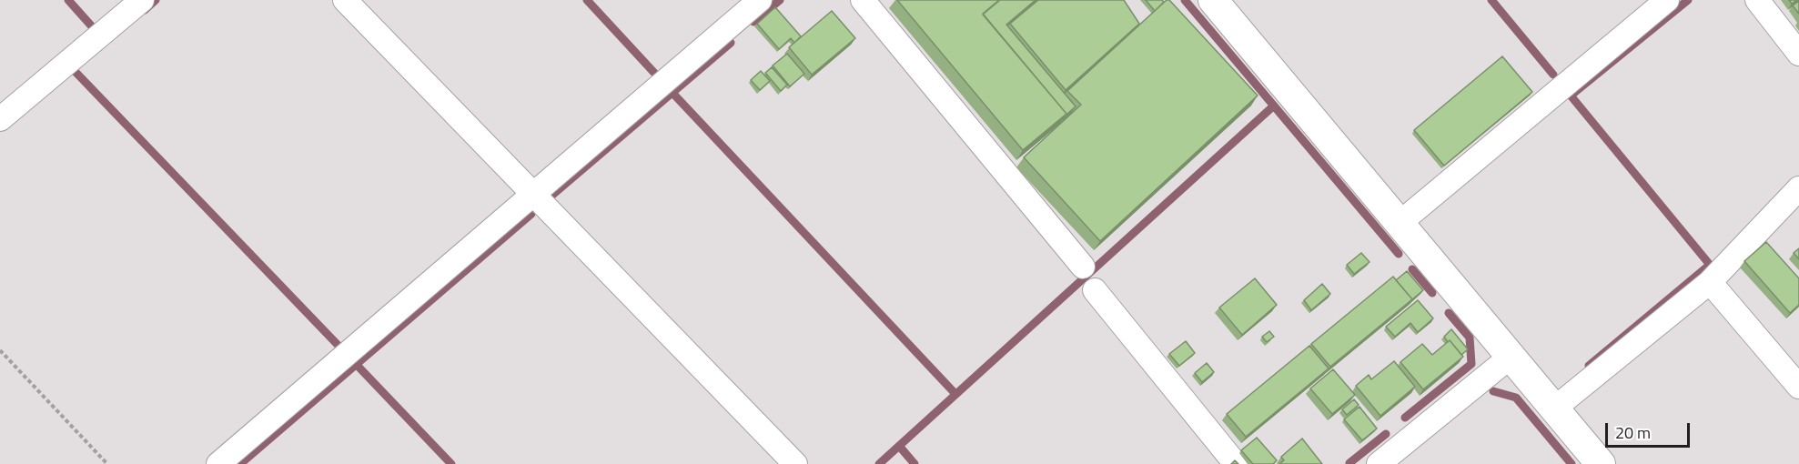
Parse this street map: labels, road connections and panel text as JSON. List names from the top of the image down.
{
  "scale_bar": "20 m"
}
